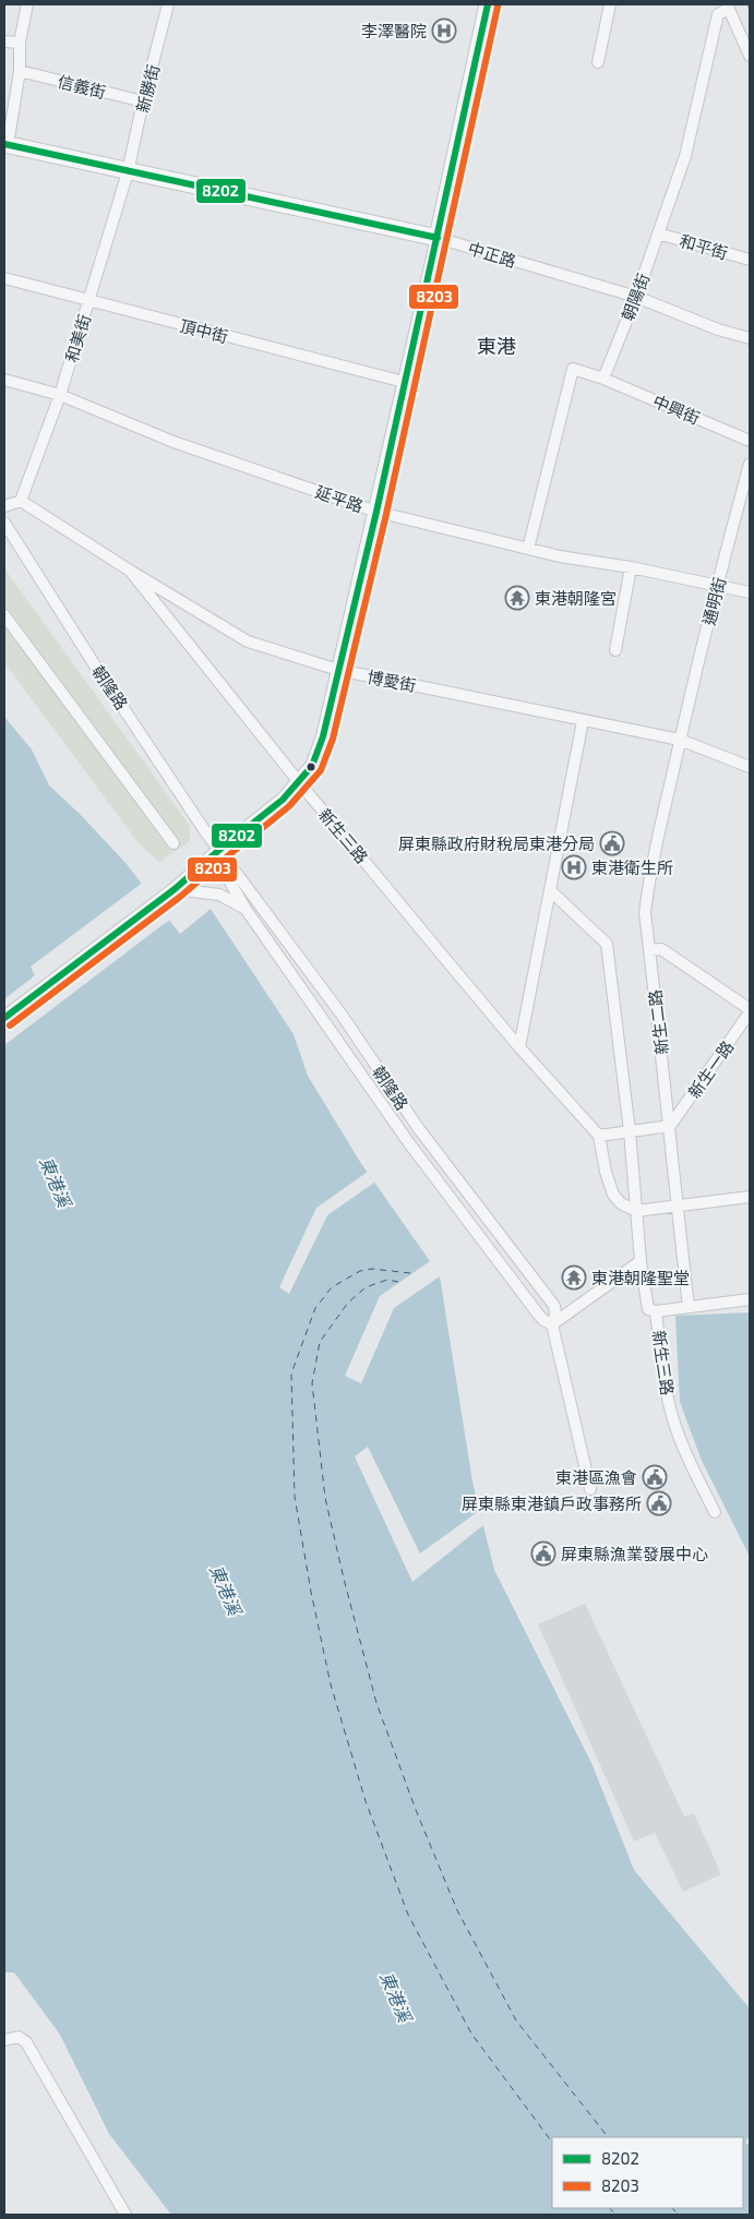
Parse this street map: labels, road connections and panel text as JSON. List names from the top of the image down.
{
  "streets": {
    "main road": ["中正路"],
    "street": [
      "信義街",
      "新勝街",
      "和平街",
      "朝陽街",
      "頂中街",
      "和美街",
      "中興街",
      "延平路",
      "通明街",
      "博愛街",
      "朝隆路",
      "新生三路",
      "新生二路",
      "新生一路"
    ]
  },
  "crossings": [
    ["信義街", "新勝街"],
    ["新勝街", "中正路"],
    ["新勝街", "和美街"],
    ["和平街", "朝陽街"],
    ["中正路", "朝陽街"],
    ["中正路", "和美街"],
    ["朝陽街", "中興街"],
    ["頂中街", "和美街"],
    ["和美街", "延平路"],
    ["和美街", "博愛街"],
    ["延平路", "通明街"],
    ["通明街", "博愛街"],
    ["通明街", "新生二路"],
    ["博愛街", "新生三路"],
    ["博愛街", "新生二路"],
    ["新生二路", "新生一路"]
  ],
  "districts": ["東港"],
  "water": ["東港溪"],
  "places": {
    "hospital": ["李澤醫院", "東港衛生所"],
    "temple": ["東港朝隆宮", "東港朝隆聖堂"],
    "public building": [
      "屏東縣政府財稅局東港分局",
      "東港區漁會",
      "屏東縣東港鎮戶政事務所",
      "屏東縣漁業發展中心"
    ]
  },
  "lines": ["transit line 8202", "transit line 8203"],
  "legend": ["8202", "8203"]
}
